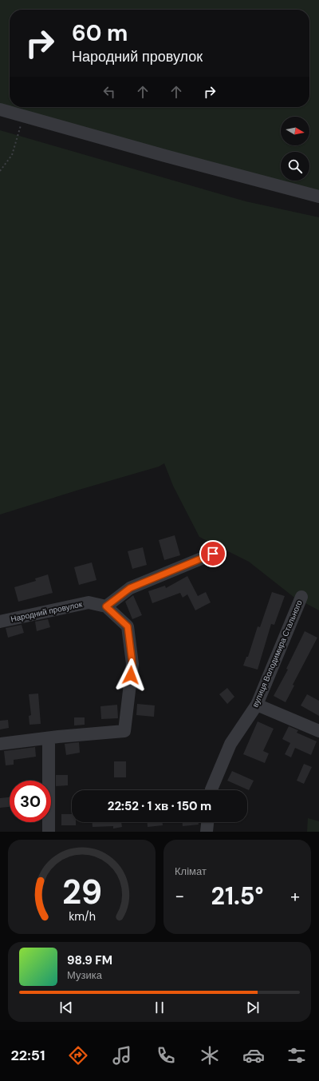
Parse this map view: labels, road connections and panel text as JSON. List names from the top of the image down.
{
  "streets": {
    "street": ["Народний провулок", "вулиця Володимира Стального"]
  },
  "north": "right",
  "page": {
    "turn": ["60 m", "Народний провулок"],
    "limit": "30",
    "trip": "22:52 · 1 хв · 150 m",
    "tile": "Клімат",
    "heat": ["−", "21.5°", "+"],
    "song": ["98.9 FM", "Музика"],
    "tabs": "22:51",
    "gauge": ["29", "km/h"]
  }
}
